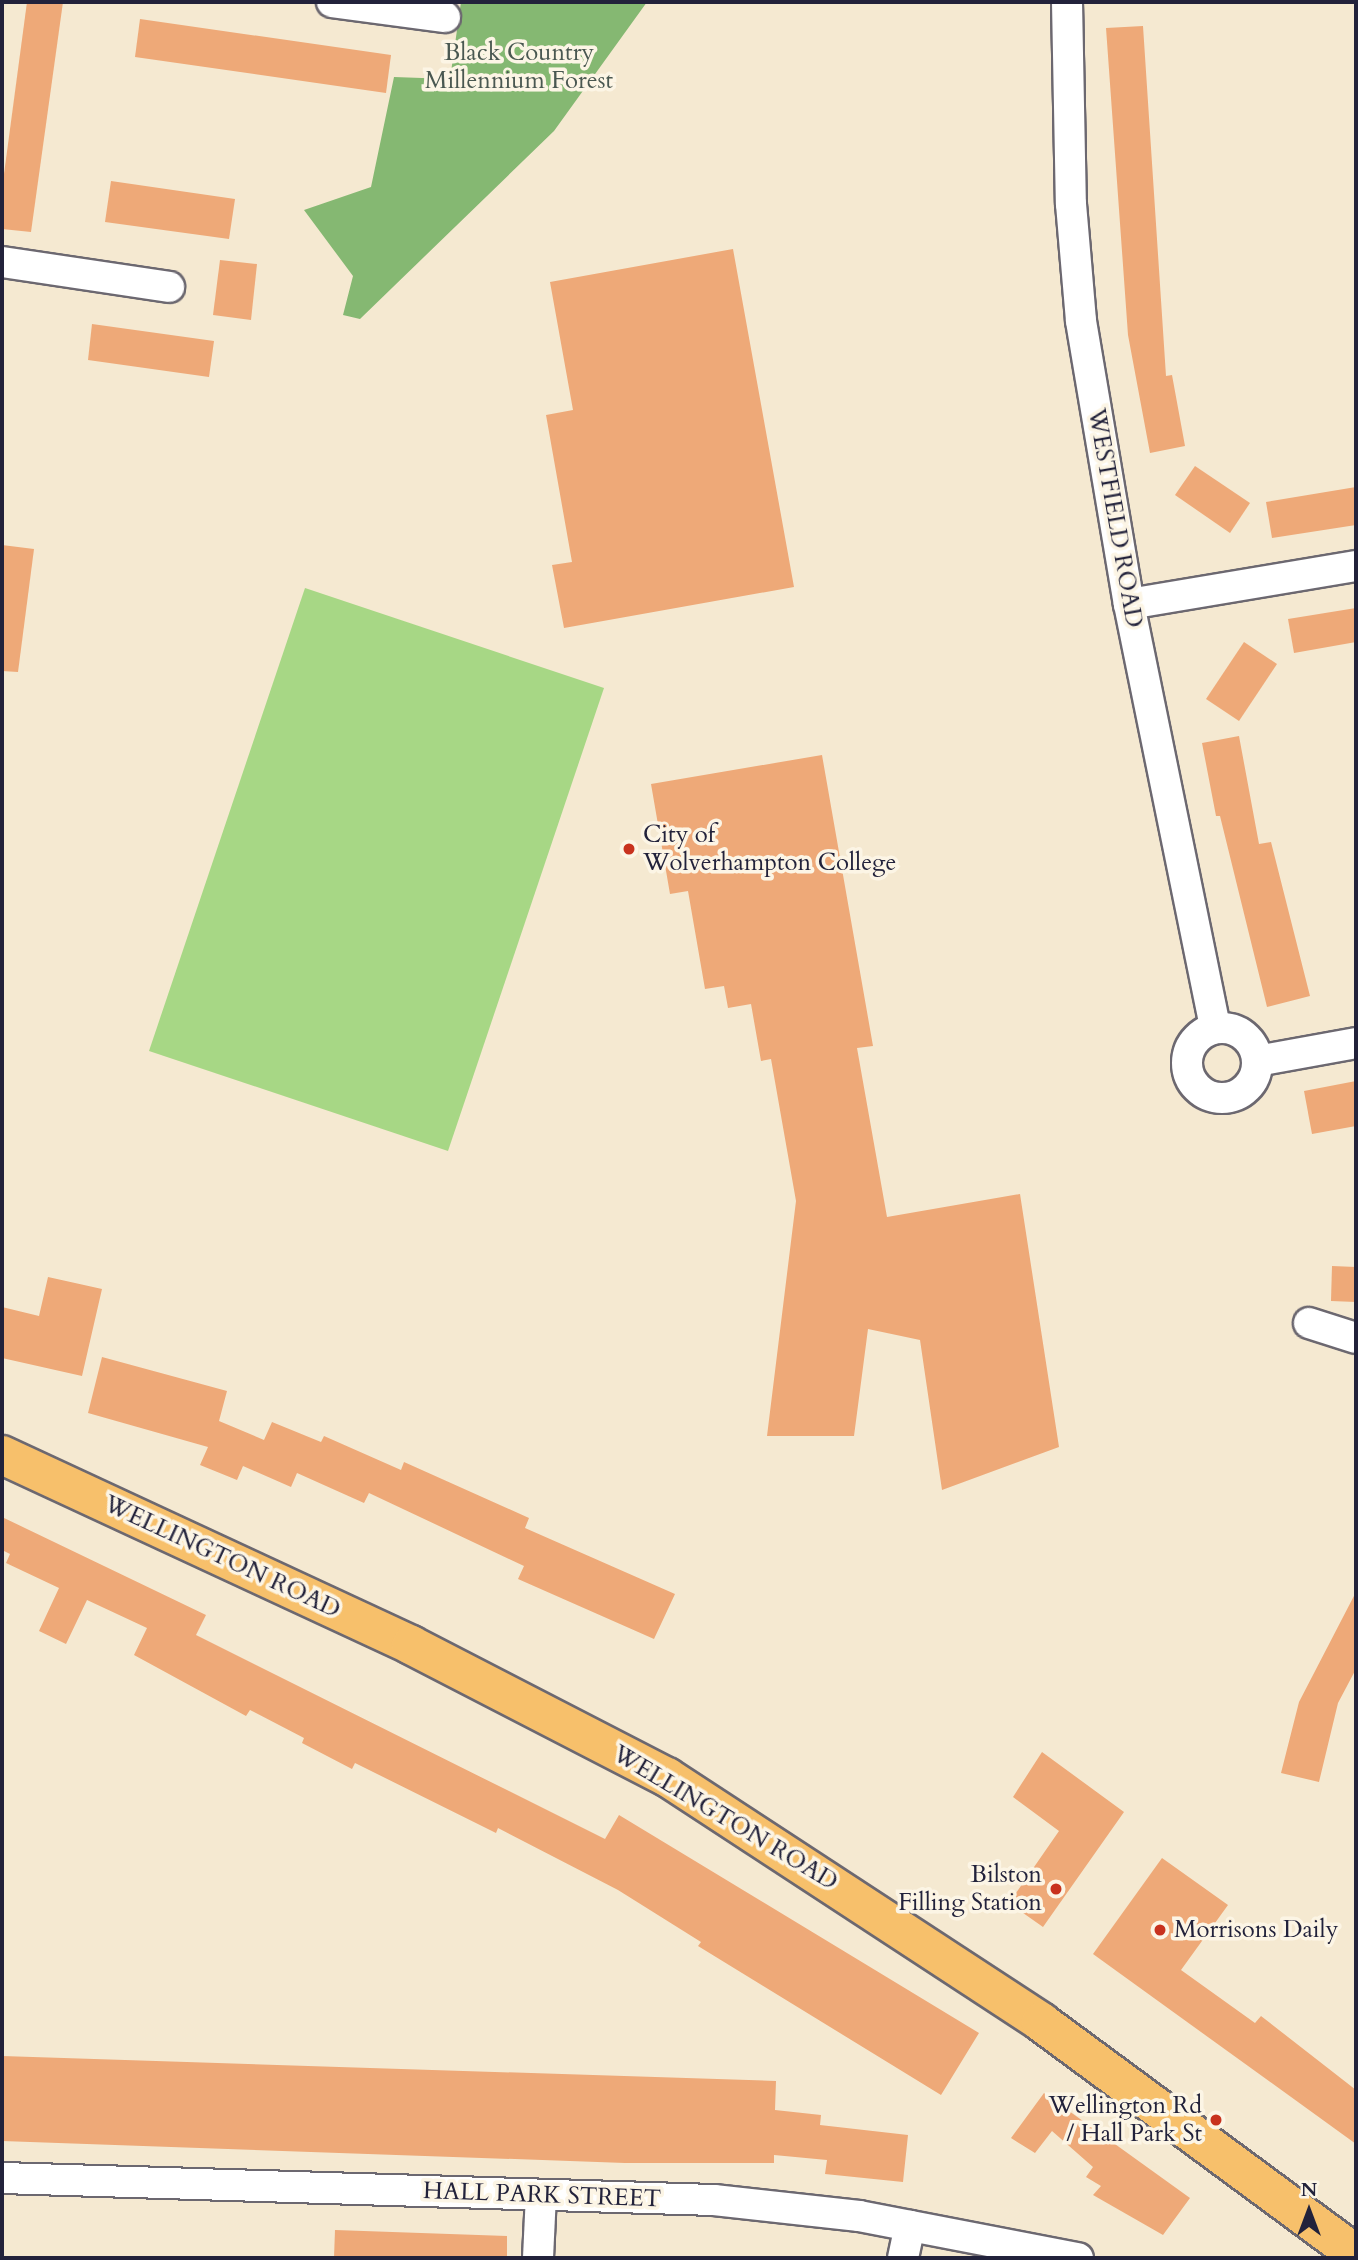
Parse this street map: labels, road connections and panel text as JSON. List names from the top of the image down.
{
  "streets": {
    "highway": ["WELLINGTON ROAD"],
    "street": ["WESTFIELD ROAD", "HALL PARK STREET"]
  },
  "parks": ["Black Country Millennium Forest"],
  "places": [
    "City of Wolverhampton College",
    "Bilston Filling Station",
    "Morrisons Daily",
    "Wellington Rd / Hall Park St"
  ],
  "north": "top"
}
